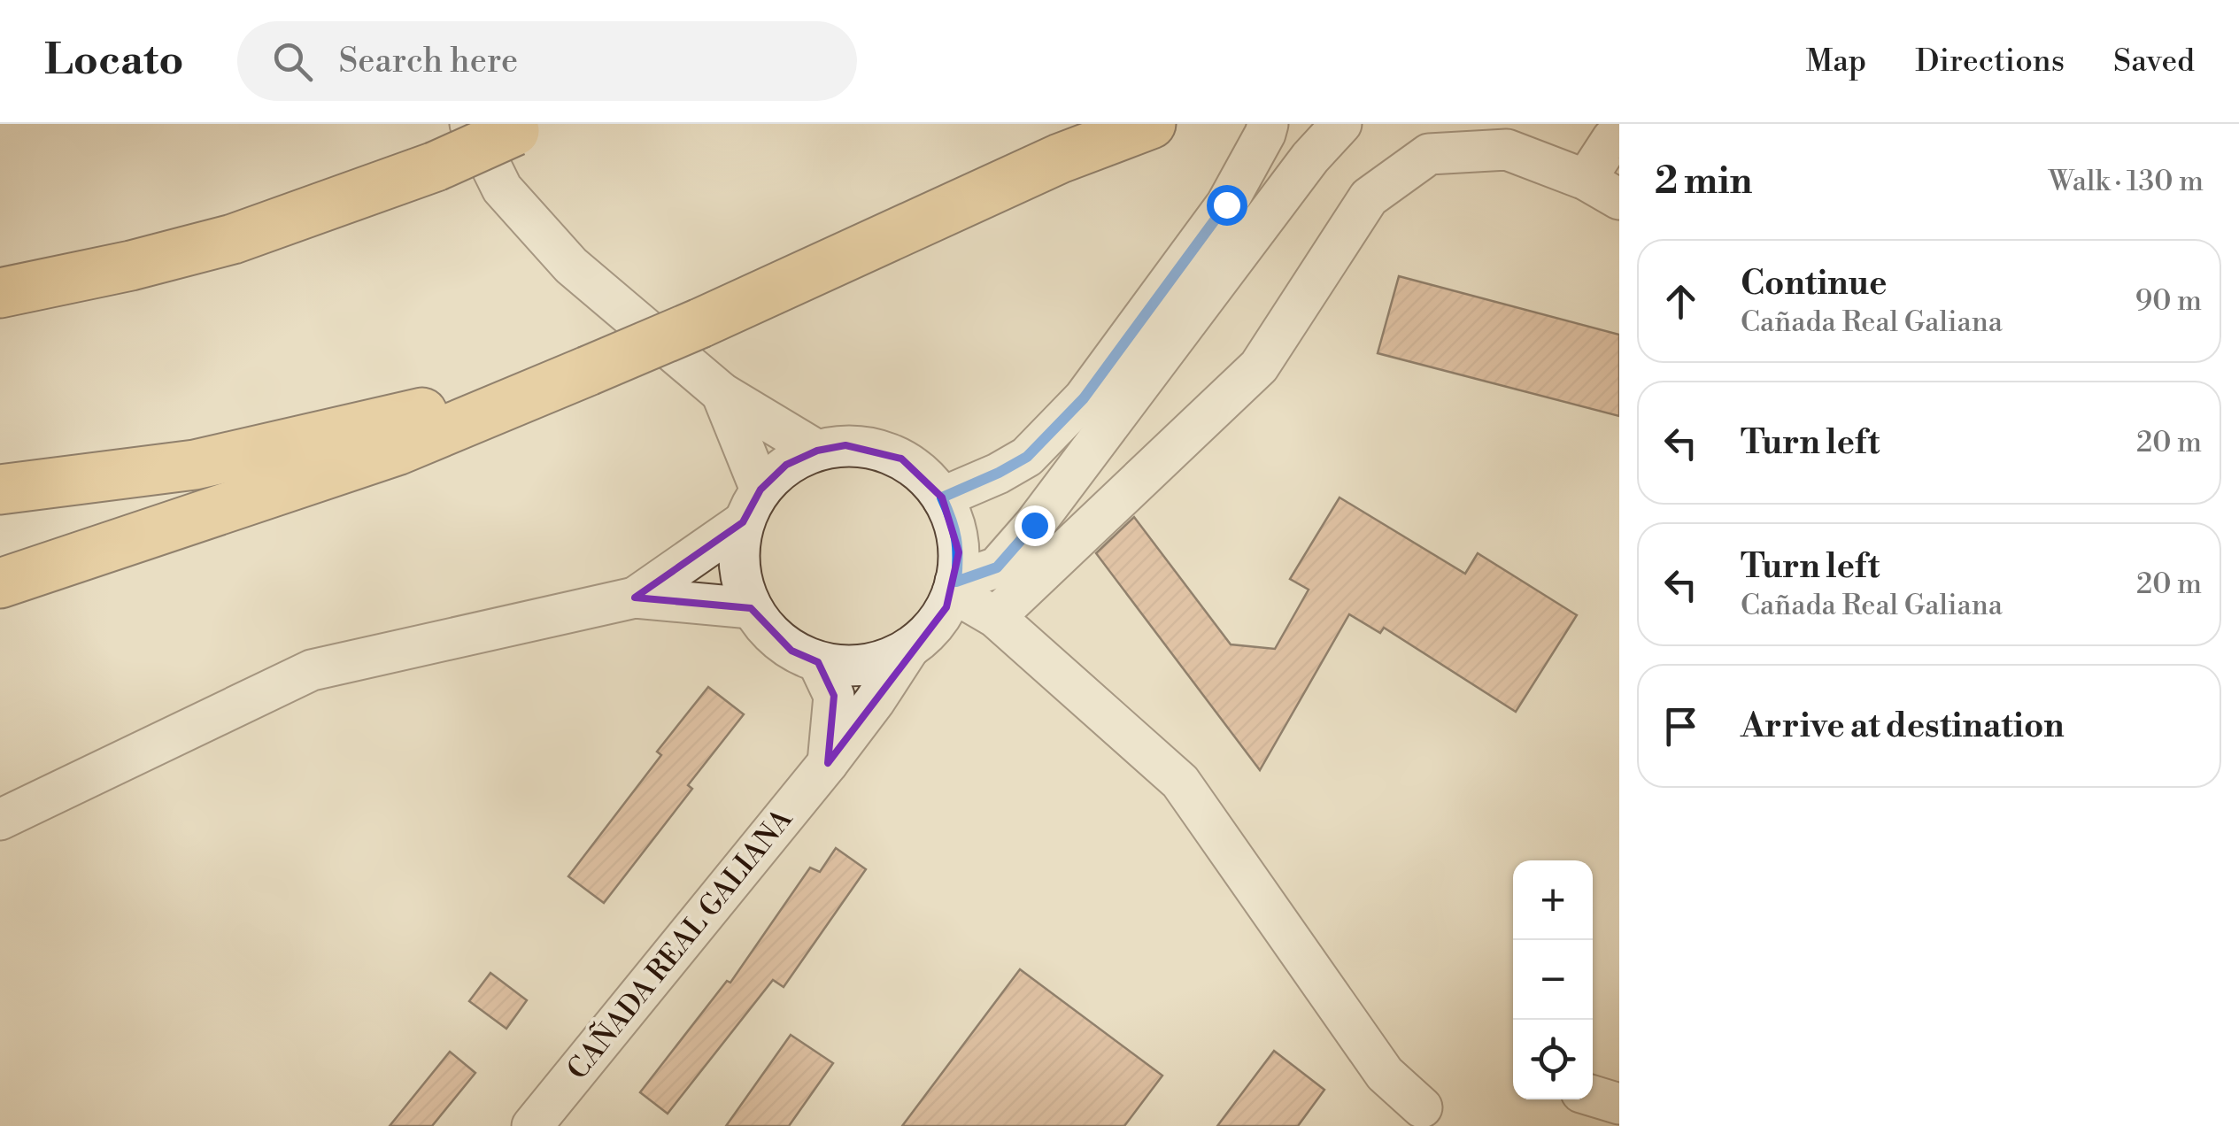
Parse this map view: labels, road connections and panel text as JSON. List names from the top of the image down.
{
  "streets": {
    "street": ["CAÑADA REAL GALIANA"]
  },
  "page": {
    "header": "Locato",
    "search": "Search here",
    "nav": ["Map", "Directions", "Saved"],
    "heading": ["2 min", "Walk · 130 m"],
    "list": [
      ["Continue", "Cañada Real Galiana", "90 m"],
      ["Turn left", "20 m"],
      ["Turn left", "Cañada Real Galiana", "20 m"],
      "Arrive at destination"
    ],
    "map_buttons": ["+", "−"]
  }
}
